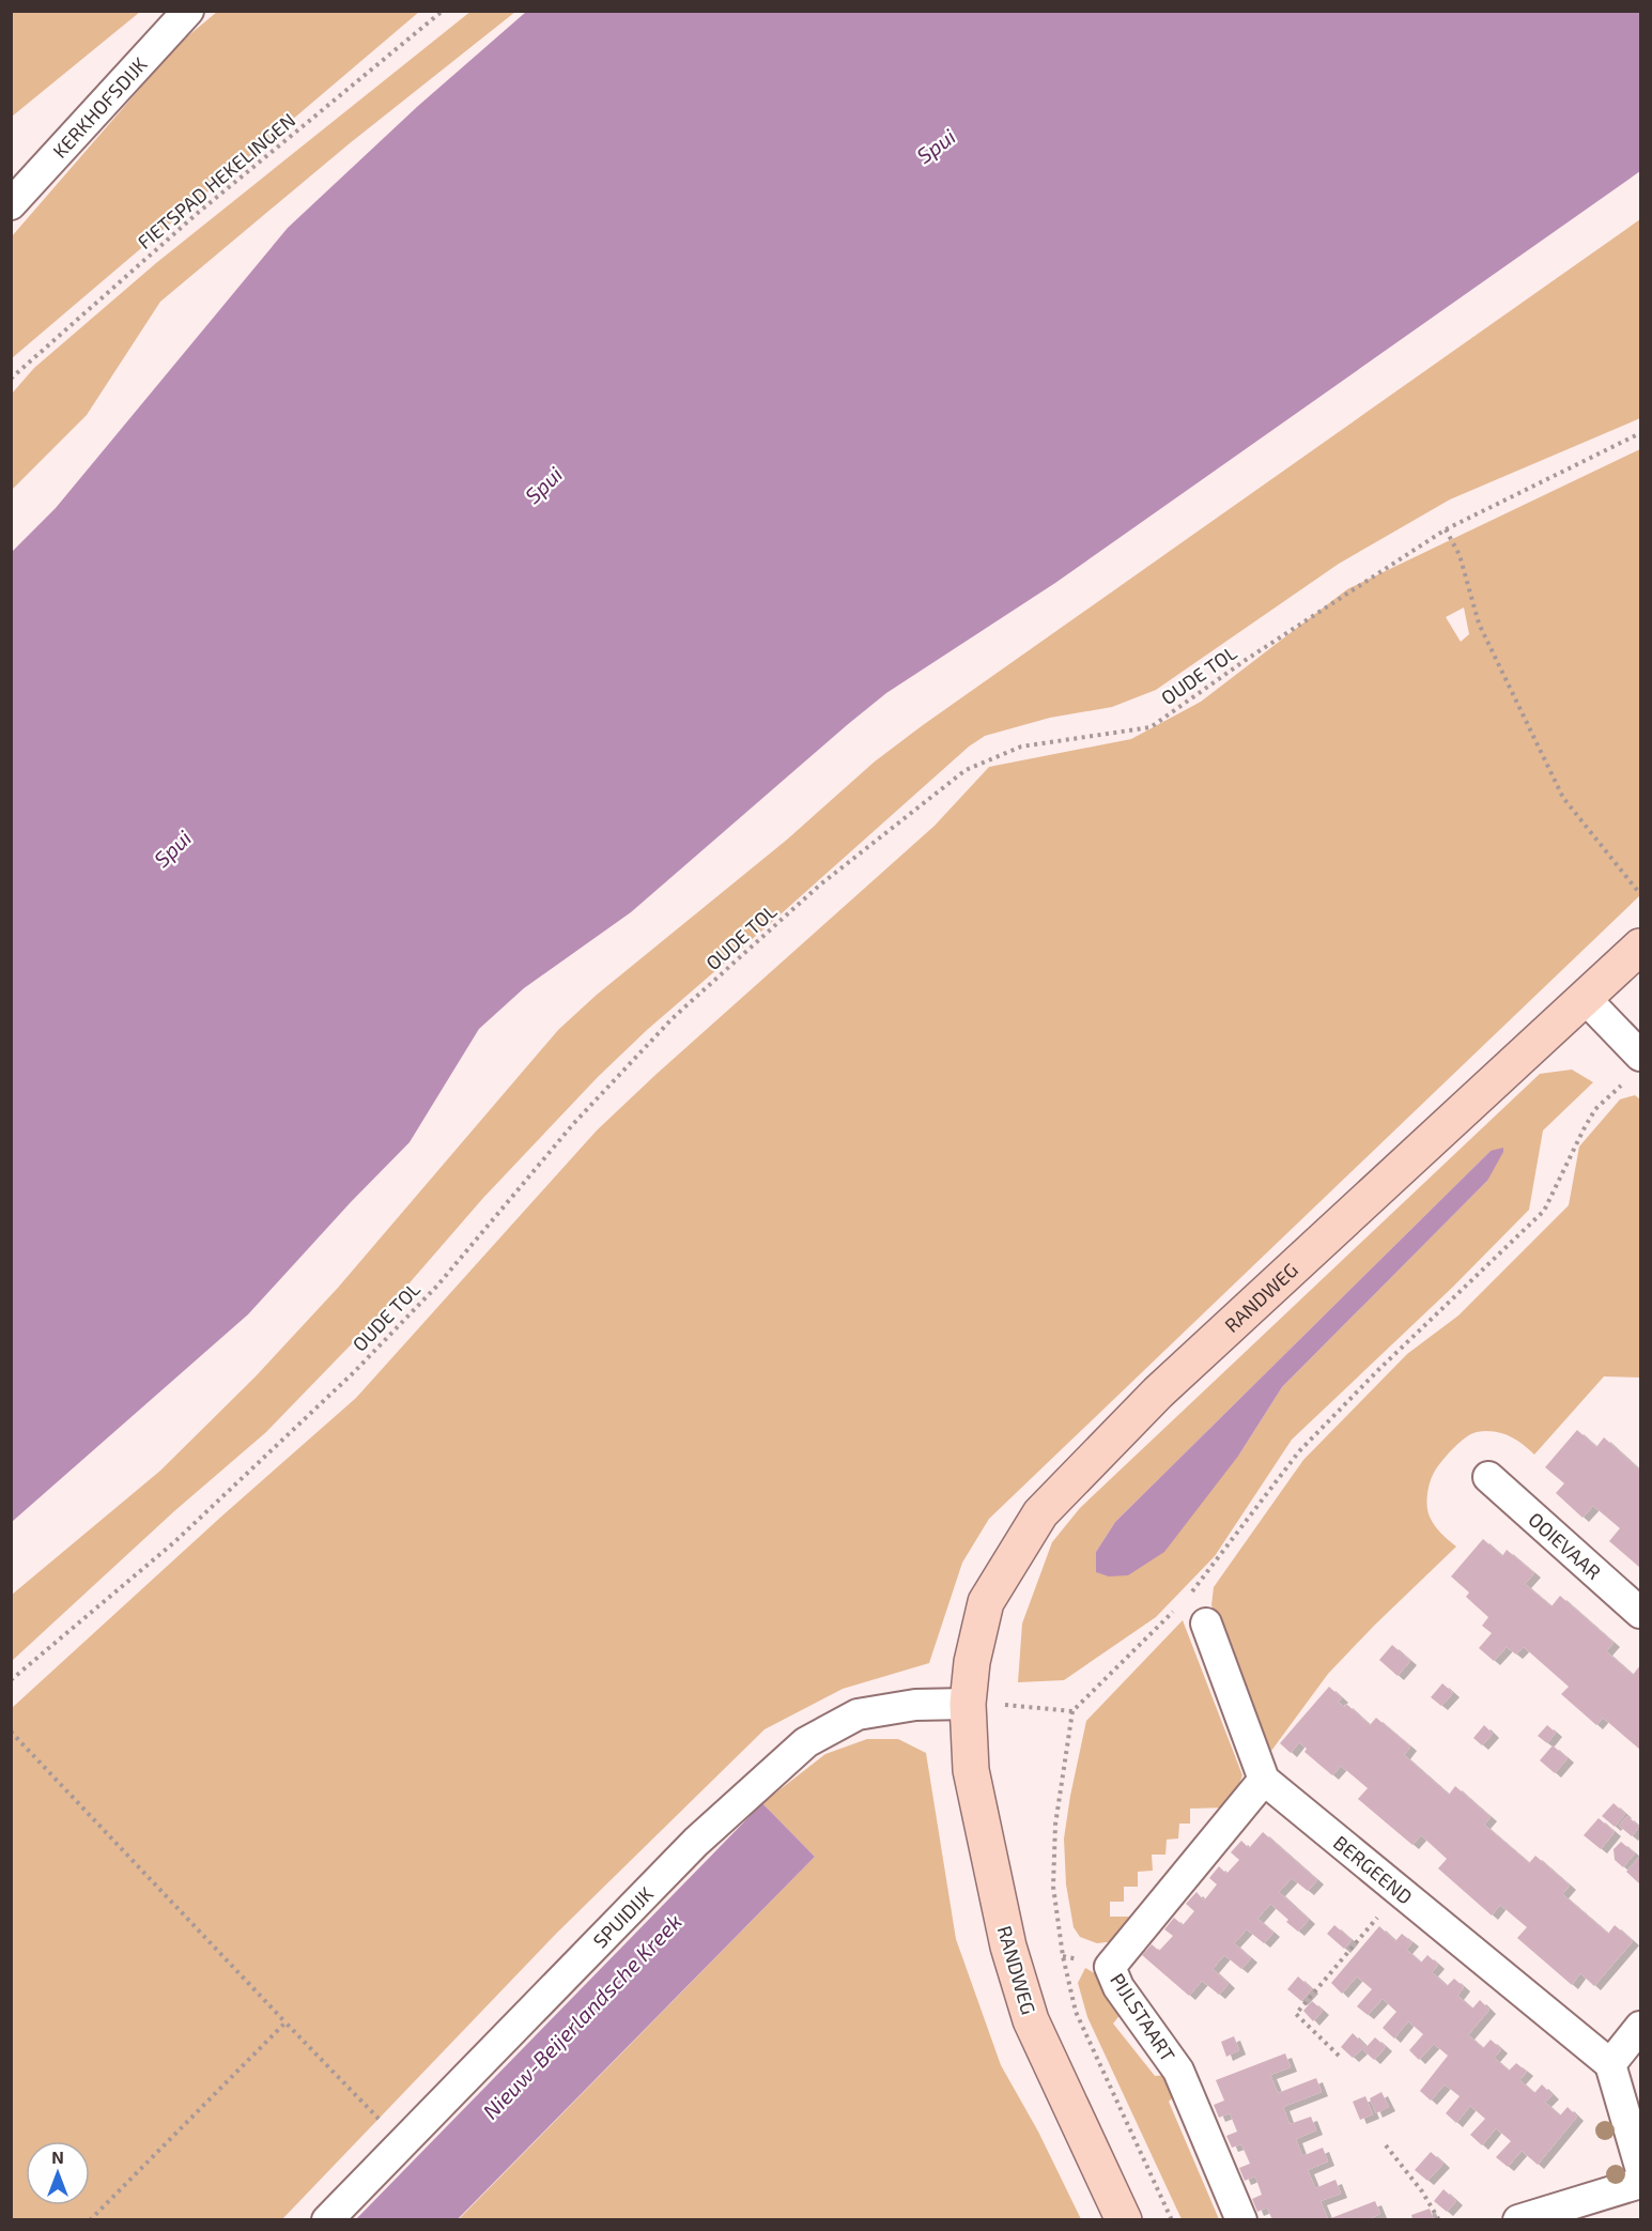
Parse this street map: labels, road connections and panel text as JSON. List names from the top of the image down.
{
  "streets": {
    "street": [
      "KERKHOFSDIJK",
      "RANDWEG",
      "OOIEVAAR",
      "BERGEEND",
      "SPUIDIJK",
      "PIJLSTAART"
    ],
    "path": ["FIETSPAD HEKELINGEN", "OUDE TOL"]
  },
  "crossings": [
    ["RANDWEG", "SPUIDIJK"],
    ["BERGEEND", "PIJLSTAART"]
  ],
  "water": ["Spui", "Nieuw-Beijerlandsche Kreek"],
  "north": "top"
}
